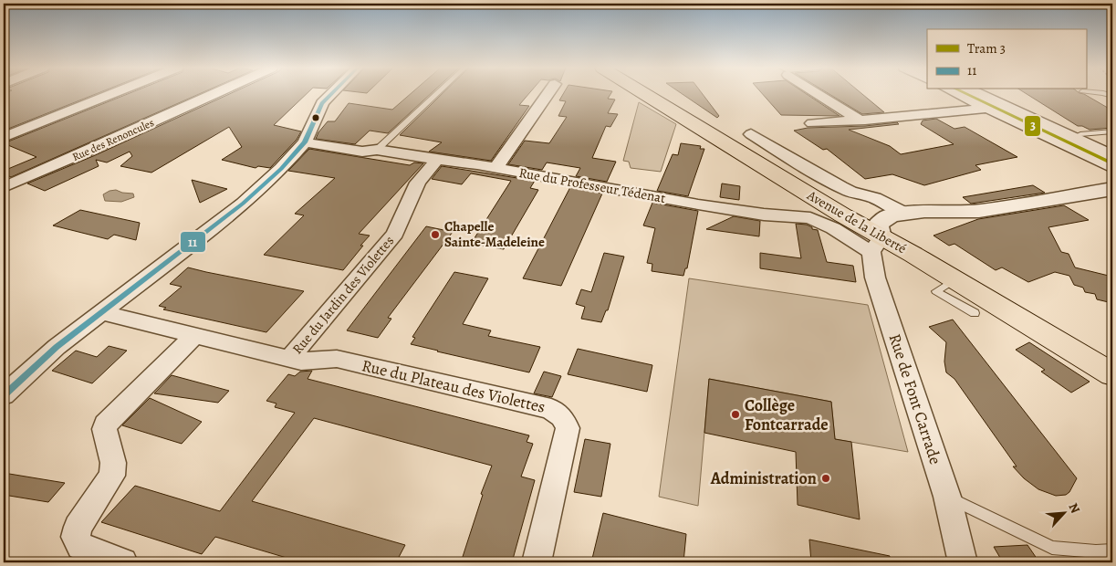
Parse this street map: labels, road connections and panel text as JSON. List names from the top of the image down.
{
  "streets": {
    "main road": ["Avenue de la Liberté"],
    "street": [
      "Rue des Renoncules",
      "Rue du Professeur Tédenat",
      "Rue du Jardin des Violettes",
      "Rue du Plateau des Violettes",
      "Rue de Font Carrade"
    ]
  },
  "crossings": [
    ["Rue du Professeur Tédenat", "Avenue de la Liberté"],
    ["Rue du Professeur Tédenat", "Rue du Jardin des Violettes"],
    ["Rue du Professeur Tédenat", "Rue de Font Carrade"],
    ["Avenue de la Liberté", "Rue de Font Carrade"],
    ["Rue du Jardin des Violettes", "Rue du Plateau des Violettes"]
  ],
  "places": ["Chapelle Sainte-Madeleine", "Collège Fontcarrade", "Administration"],
  "lines": ["tram line 3", "transit line 11"],
  "legend": ["Tram 3", "11"],
  "north": "top right"
}
